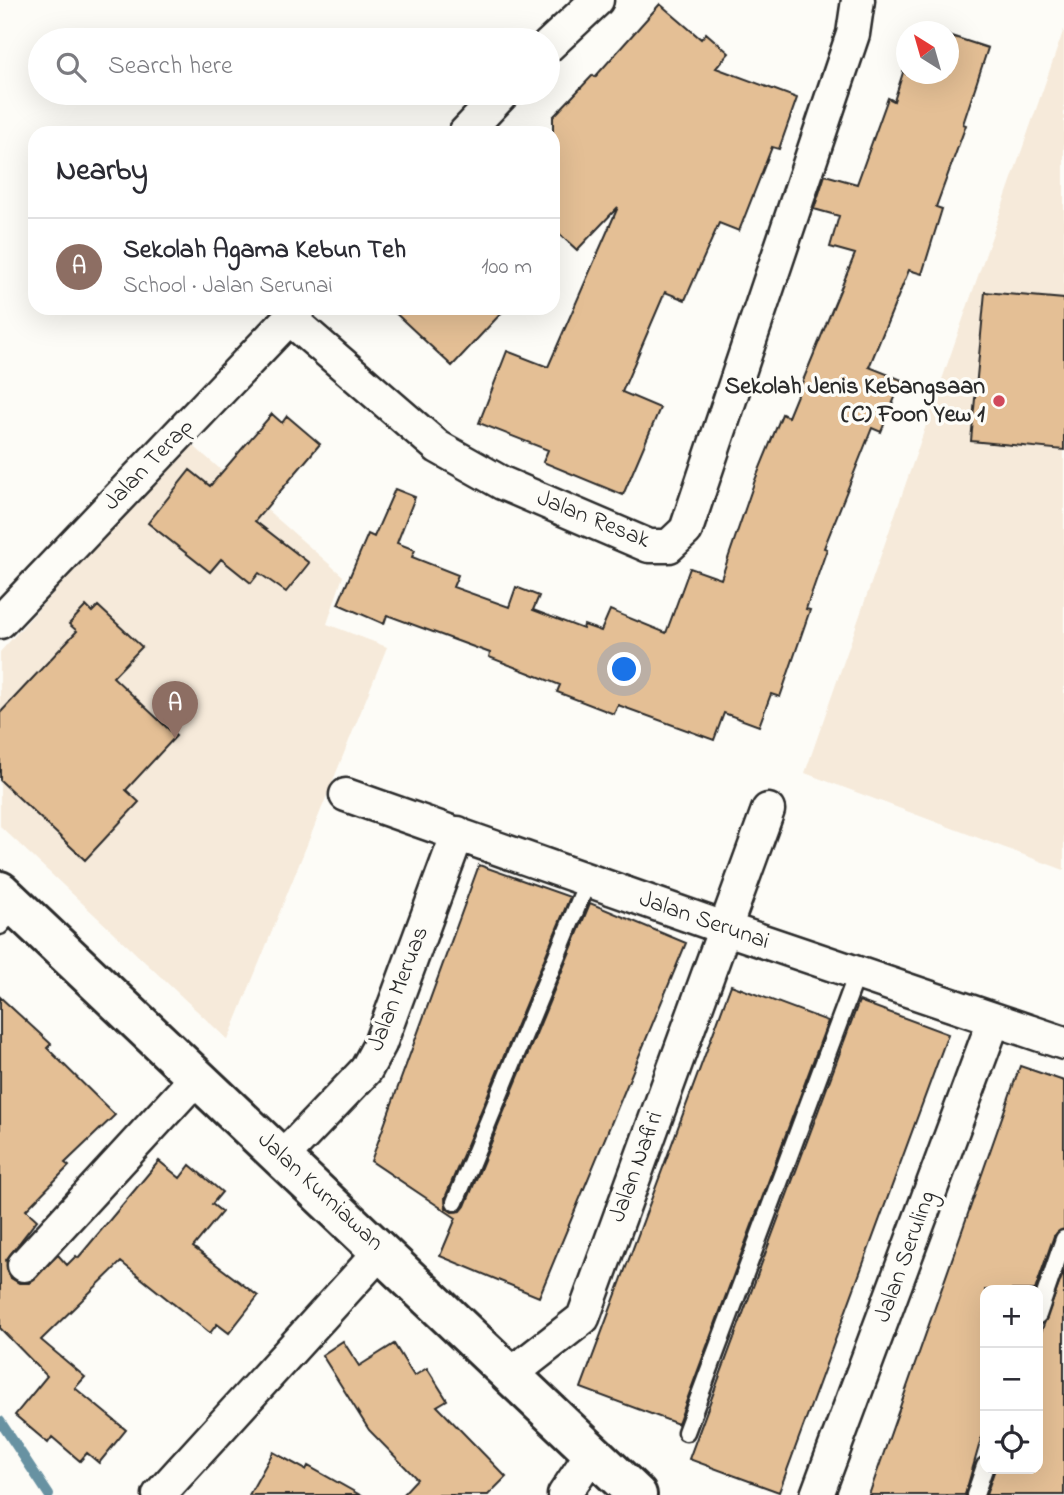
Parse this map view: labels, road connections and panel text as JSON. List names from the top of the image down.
{
  "streets": {
    "street": [
      "Jalan Terap",
      "Jalan Resak",
      "Jalan Serunai",
      "Jalan Meruas",
      "Jalan Nafiri",
      "Jalan Kurniawan",
      "Jalan Seruling"
    ]
  },
  "crossings": [
    ["Jalan Serunai", "Jalan Meruas"],
    ["Jalan Serunai", "Jalan Nafiri"],
    ["Jalan Serunai", "Jalan Seruling"],
    ["Jalan Meruas", "Jalan Kurniawan"],
    ["Jalan Nafiri", "Jalan Kurniawan"]
  ],
  "places": ["Sekolah Jenis Kebangsaan (C) Foon Yew 1"],
  "north": "top left",
  "page": {
    "search": "Search here",
    "heading": "Nearby",
    "list": [
      {
        "mark": "A",
        "name": "Sekolah Agama Kebun Teh",
        "note": "School · Jalan Serunai",
        "value": "100 m"
      }
    ],
    "pins": "A",
    "map_buttons": ["+", "−"]
  }
}
